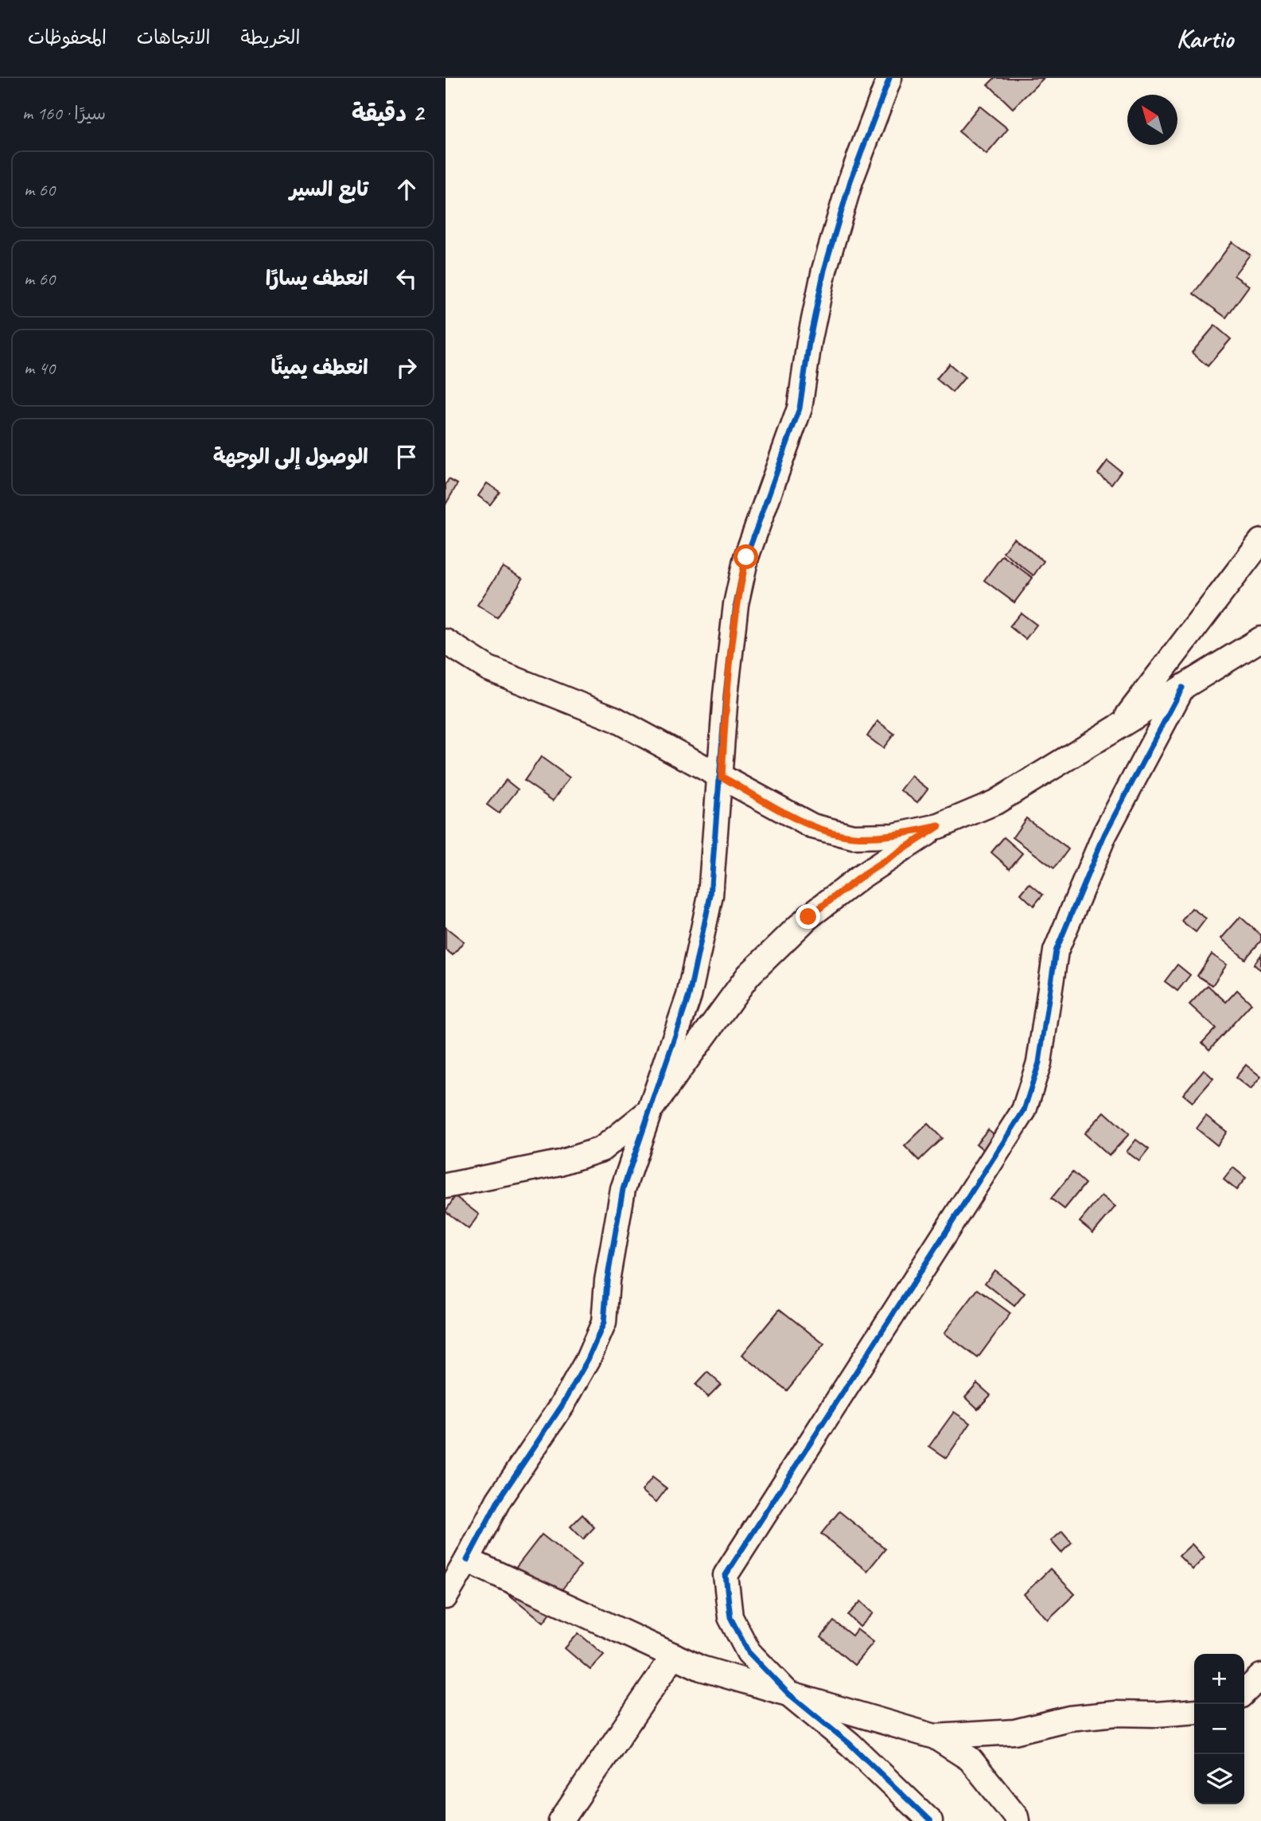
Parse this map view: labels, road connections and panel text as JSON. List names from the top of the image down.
{
  "north": "top left",
  "page": {
    "header": "Kartio",
    "nav": ["الخريطة", "الاتجاهات", "المحفوظات"],
    "heading": ["2 دقيقة", "سيرًا · 160 m"],
    "list": [
      ["تابع السير", "60 m"],
      ["انعطف يسارًا", "60 m"],
      ["انعطف يمينًا", "40 m"],
      "الوصول إلى الوجهة"
    ],
    "map_buttons": ["+", "−"]
  }
}
